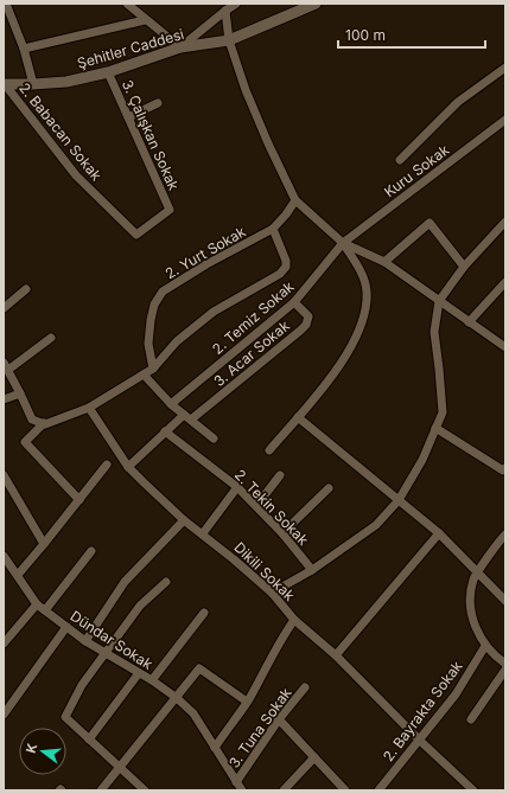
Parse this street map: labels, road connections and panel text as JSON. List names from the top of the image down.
{
  "streets": {
    "street": [
      "Şehitler Caddesi",
      "2. Babacan Sokak",
      "3. Çalışkan Sokak",
      "Kuru Sokak",
      "2. Yurt Sokak",
      "2. Temiz Sokak",
      "3. Acar Sokak",
      "2. Tekin Sokak",
      "Dikili Sokak",
      "Dündar Sokak",
      "2. Bayrakta Sokak",
      "3. Tuna Sokak"
    ]
  },
  "crossings": [
    ["Şehitler Caddesi", "2. Babacan Sokak"],
    ["Şehitler Caddesi", "3. Çalışkan Sokak"],
    ["2. Babacan Sokak", "3. Çalışkan Sokak"],
    ["Kuru Sokak", "2. Temiz Sokak"],
    ["2. Temiz Sokak", "3. Acar Sokak"],
    ["Dikili Sokak", "2. Bayrakta Sokak"],
    ["Dündar Sokak", "3. Tuna Sokak"]
  ],
  "scale_bar": "100 m",
  "north": "left"
}
